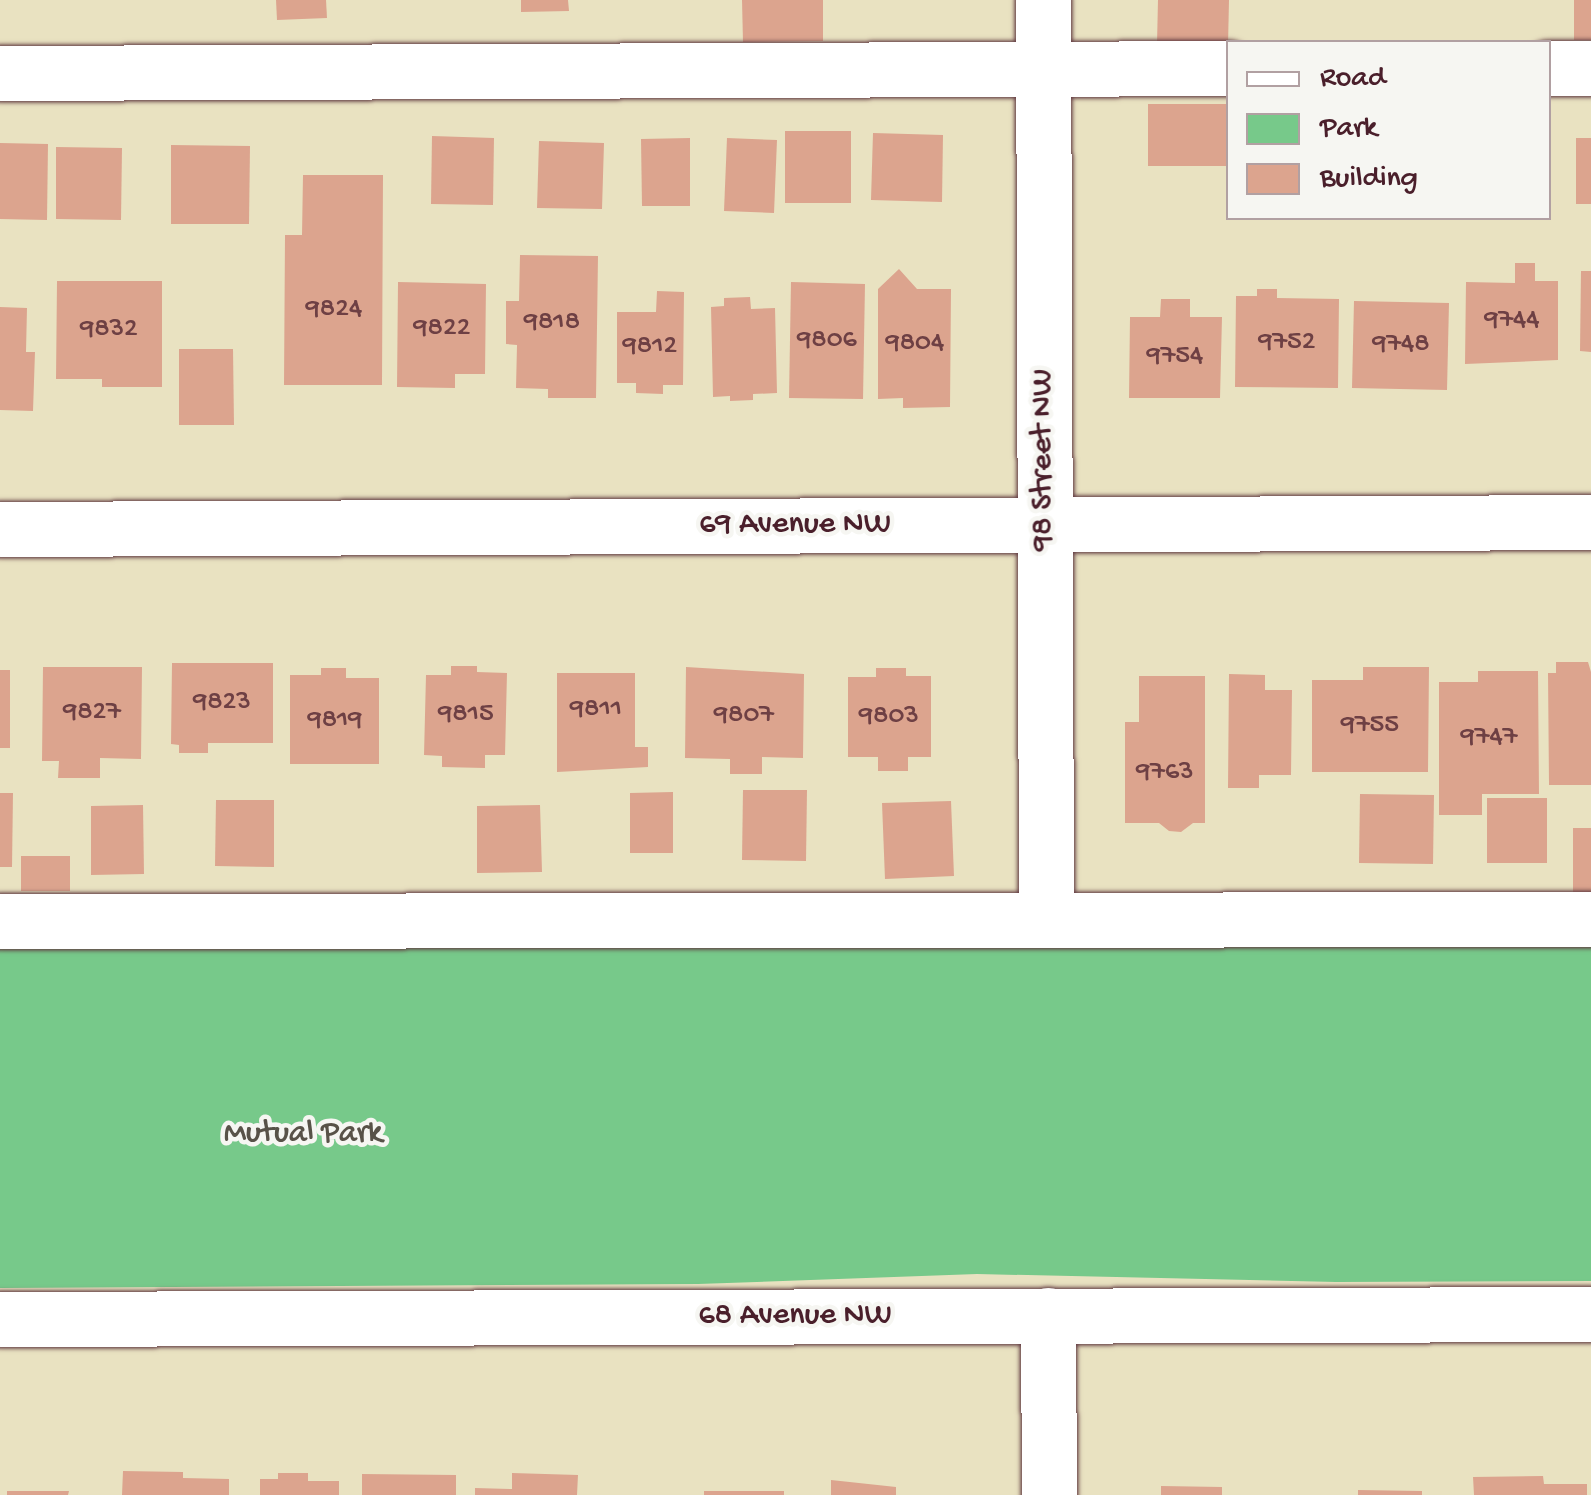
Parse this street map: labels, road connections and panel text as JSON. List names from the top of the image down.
{
  "streets": {
    "street": ["98 Street NW", "69 Avenue NW", "68 Avenue NW"]
  },
  "crossings": [
    ["98 Street NW", "69 Avenue NW"]
  ],
  "parks": ["Mutual Park"],
  "house_numbers": [
    "9824",
    "9744",
    "9818",
    "9822",
    "9832",
    "9806",
    "9752",
    "9804",
    "9748",
    "9812",
    "9754",
    "9823",
    "9811",
    "9827",
    "9815",
    "9807",
    "9803",
    "9819",
    "9755",
    "9747",
    "9763"
  ],
  "legend": ["Road", "Park", "Building"]
}
